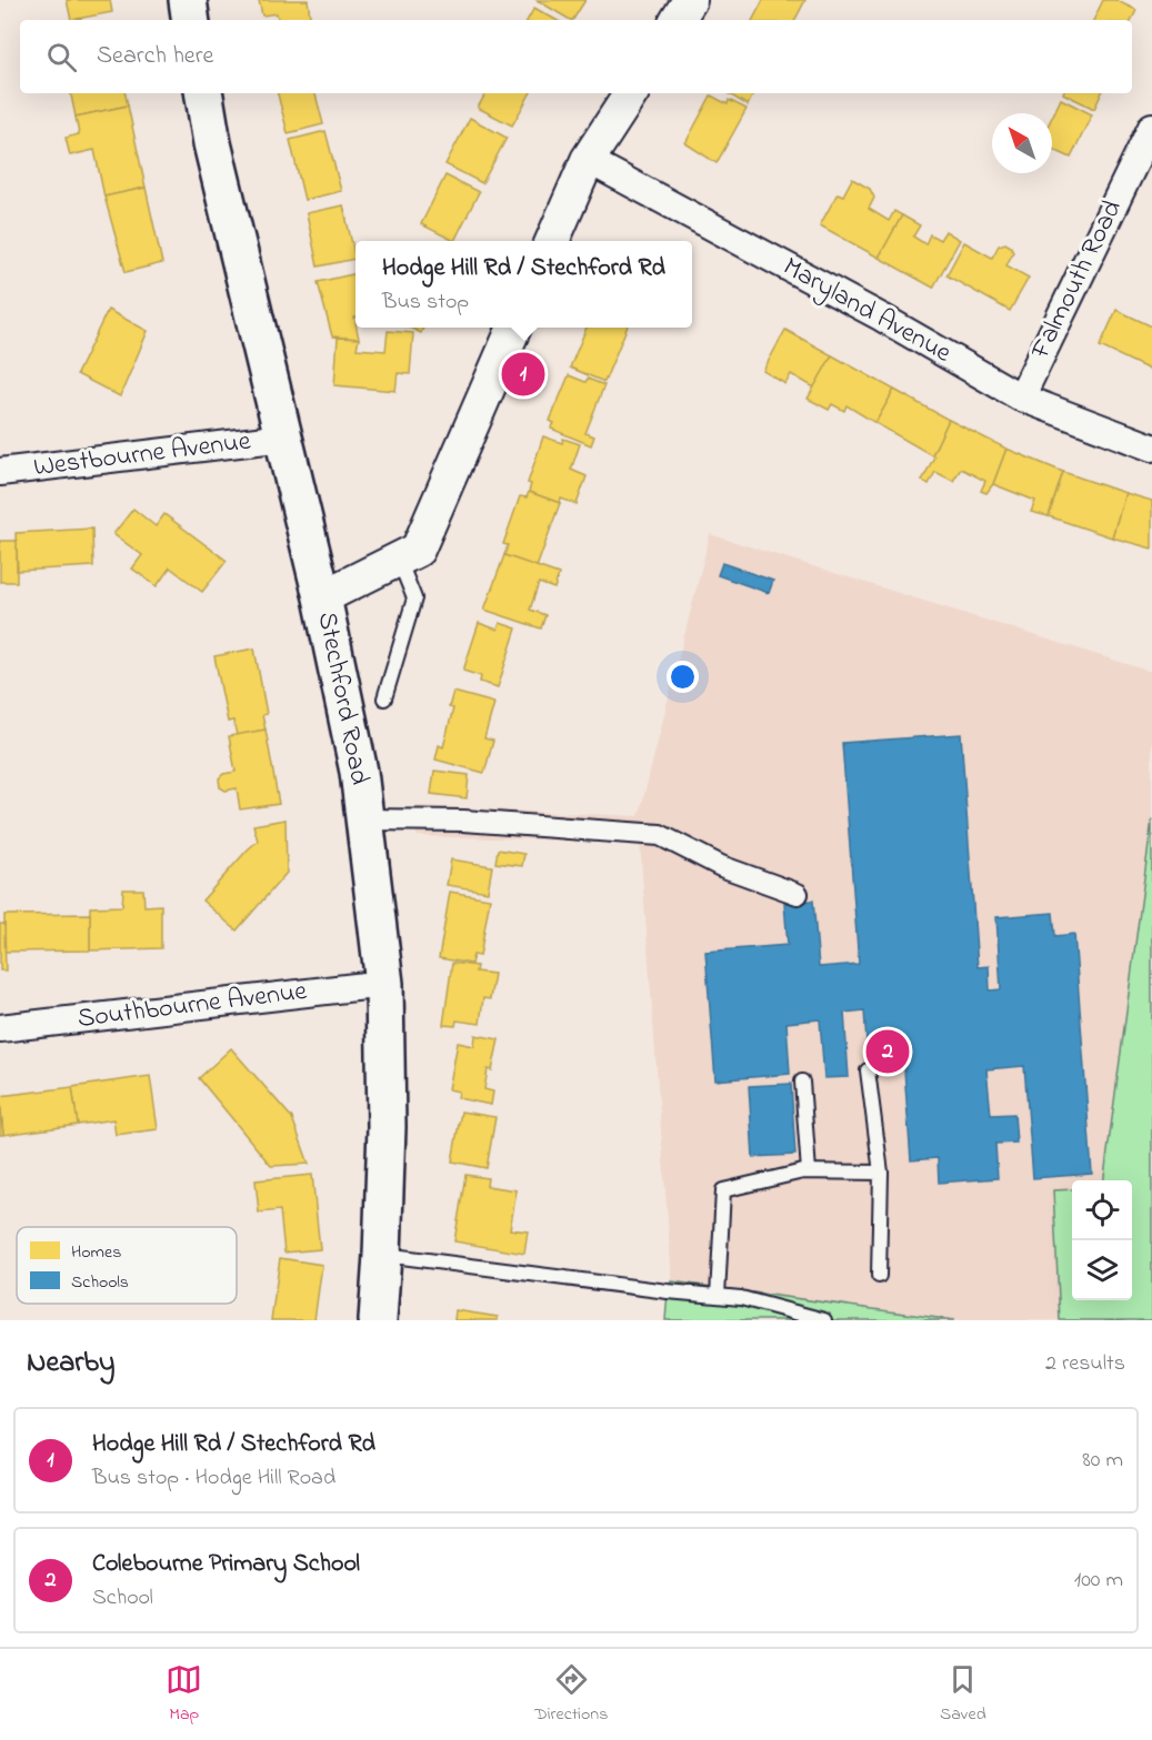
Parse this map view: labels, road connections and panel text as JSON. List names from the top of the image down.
{
  "streets": {
    "main road": ["Stechford Road"],
    "street": [
      "Falmouth Road",
      "Maryland Avenue",
      "Westbourne Avenue",
      "Southbourne Avenue"
    ]
  },
  "crossings": [
    ["Falmouth Road", "Maryland Avenue"],
    ["Westbourne Avenue", "Stechford Road"],
    ["Stechford Road", "Southbourne Avenue"]
  ],
  "legend": ["Homes", "Schools"],
  "north": "top left",
  "page": {
    "search": "Search here",
    "popup": ["Hodge Hill Rd / Stechford Rd", "Bus stop"],
    "pins": ["1", "2"],
    "heading": ["Nearby", "2 results"],
    "list": [
      {
        "mark": "1",
        "name": "Hodge Hill Rd / Stechford Rd",
        "note": "Bus stop · Hodge Hill Road",
        "value": "80 m"
      },
      {
        "mark": "2",
        "name": "Colebourne Primary School",
        "note": "School",
        "value": "100 m"
      }
    ],
    "nav": ["Map", "Directions", "Saved"]
  }
}
